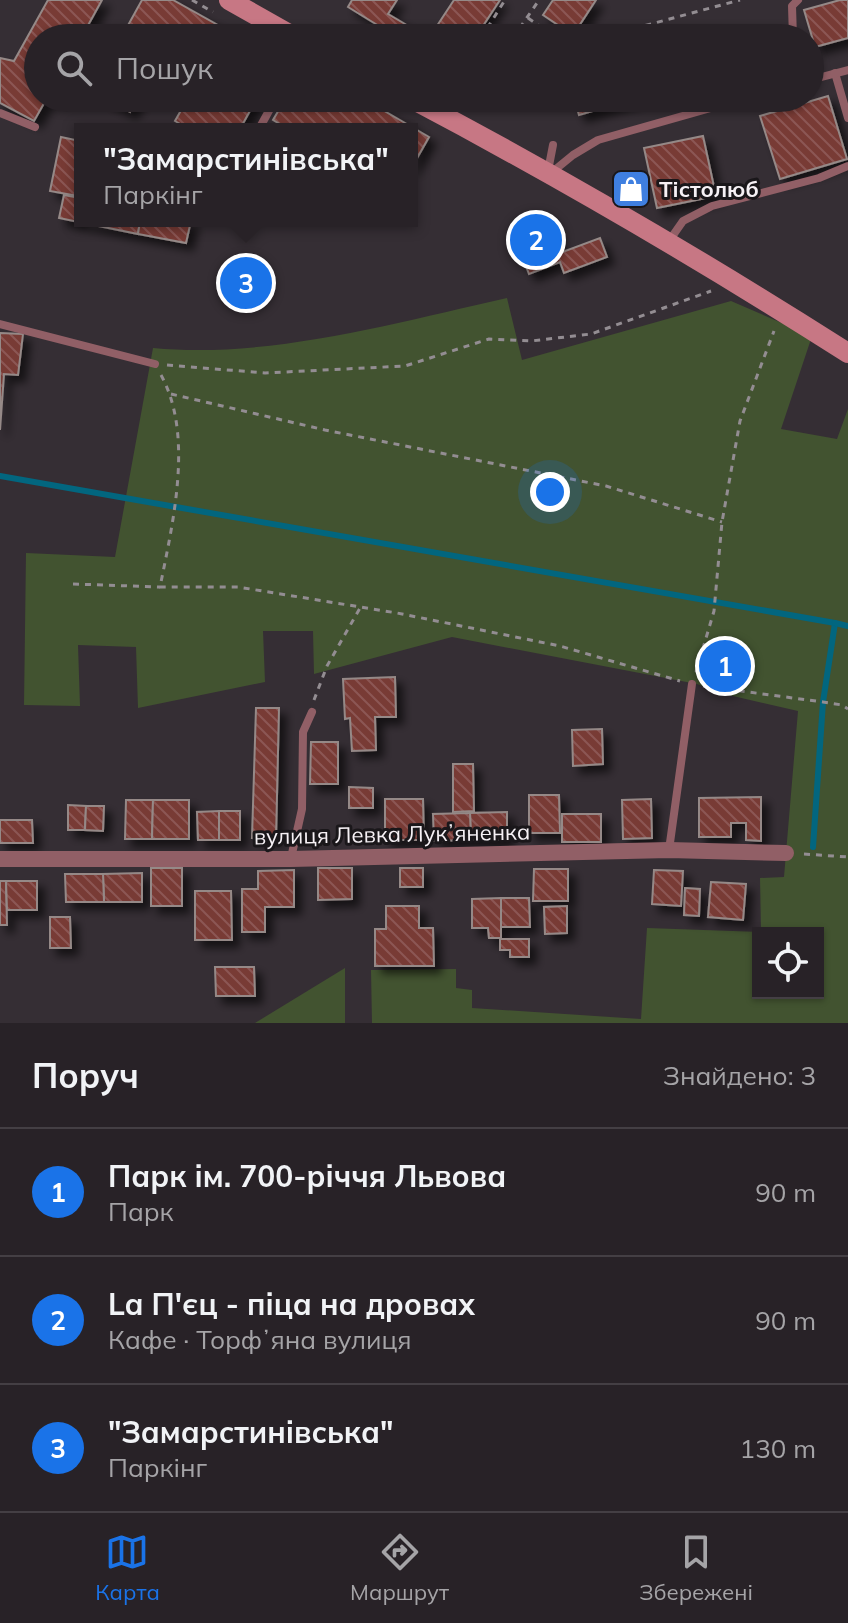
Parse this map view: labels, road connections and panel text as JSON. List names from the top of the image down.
{
  "streets": {
    "street": ["вулиця Левка Лукʼяненка"]
  },
  "places": {
    "shop": ["Тістолюб"]
  },
  "page": {
    "search": "Пошук",
    "popup": ["\"Замарстинівська\"", "Паркінг"],
    "pins": ["2", "3", "1"],
    "heading": ["Поруч", "Знайдено: 3"],
    "list": [
      {
        "mark": "1",
        "name": "Парк ім. 700-річчя Львова",
        "note": "Парк",
        "value": "90 m"
      },
      {
        "mark": "2",
        "name": "La П'єц - піца на дровах",
        "note": "Кафе · Торфʼяна вулиця",
        "value": "90 m"
      },
      {
        "mark": "3",
        "name": "\"Замарстинівська\"",
        "note": "Паркінг",
        "value": "130 m"
      }
    ],
    "nav": ["Карта", "Маршрут", "Збережені"]
  }
}
